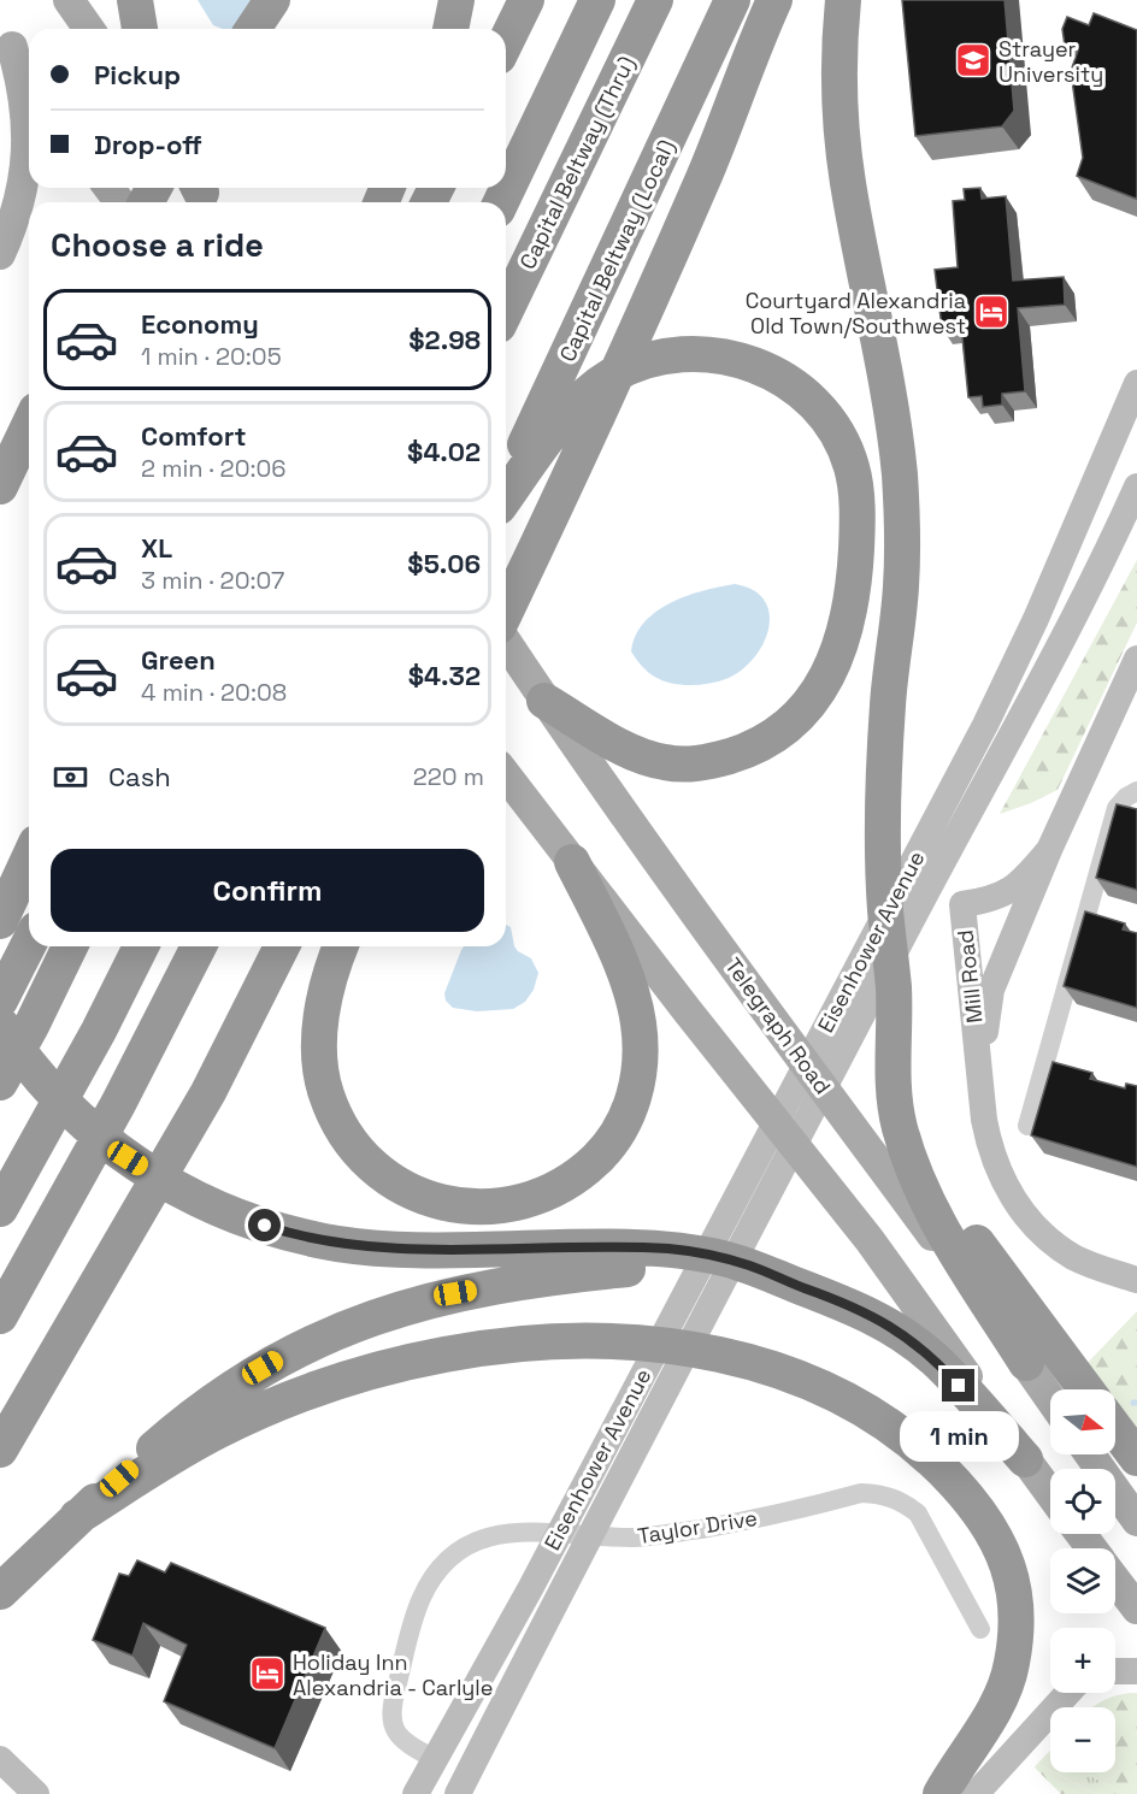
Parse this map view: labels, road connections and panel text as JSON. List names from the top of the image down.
{
  "streets": {
    "highway": ["Capital Beltway (Thru)", "Capital Beltway (Local)"],
    "main road": ["Eisenhower Avenue", "Mill Road", "Telegraph Road"],
    "street": ["Taylor Drive"]
  },
  "crossings": [
    ["Eisenhower Avenue", "Taylor Drive"]
  ],
  "places": {
    "school or university": ["Strayer University"],
    "hotel": ["Courtyard Alexandria Old Town/Southwest", "Holiday Inn Alexandria - Carlyle"]
  },
  "north": "right",
  "page": {
    "banner": ["Pickup", "Drop-off"],
    "heading": "Choose a ride",
    "list": [
      {
        "name": "Economy",
        "note": "1 min · 20:05",
        "value": "$2.98"
      },
      {
        "name": "Comfort",
        "note": "2 min · 20:06",
        "value": "$4.02"
      },
      {
        "name": "XL",
        "note": "3 min · 20:07",
        "value": "$5.06"
      },
      {
        "name": "Green",
        "note": "4 min · 20:08",
        "value": "$4.32"
      }
    ],
    "pay": ["Cash", "220 m"],
    "buttons": "Confirm",
    "map_buttons": ["+", "−"],
    "bubble": "1 min"
  }
}
